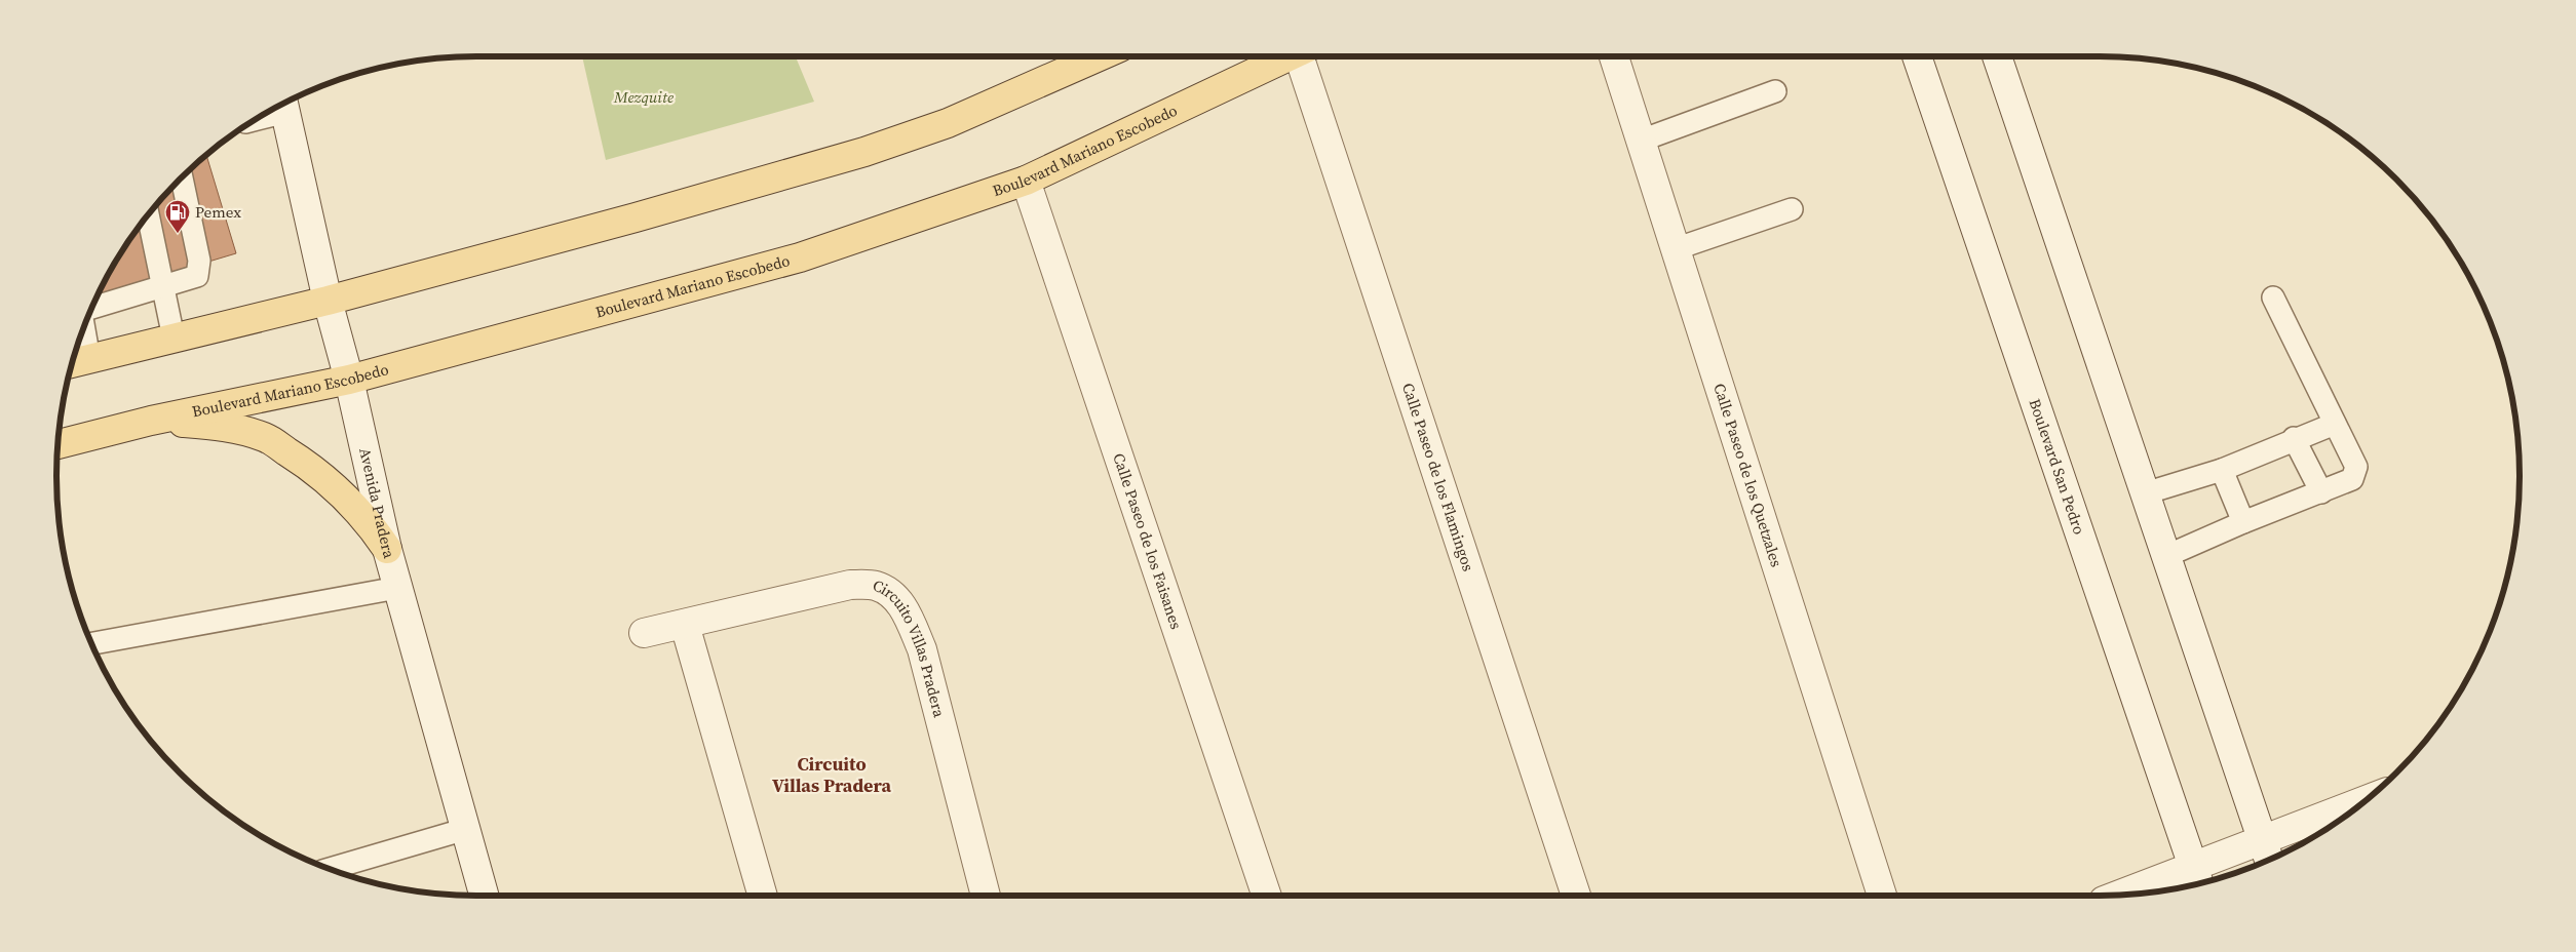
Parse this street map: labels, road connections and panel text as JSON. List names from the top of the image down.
{
  "streets": {
    "main road": ["Boulevard Mariano Escobedo"],
    "street": [
      "Boulevard San Pedro",
      "Calle Paseo de los Quetzales",
      "Calle Paseo de los Flamingos",
      "Avenida Pradera",
      "Calle Paseo de los Faisanes",
      "Circuito Villas Pradera"
    ]
  },
  "crossings": [
    ["Boulevard Mariano Escobedo", "Avenida Pradera"],
    ["Boulevard Mariano Escobedo", "Calle Paseo de los Faisanes"]
  ],
  "districts": ["Circuito Villas Pradera"],
  "parks": ["Mezquite"],
  "places": {
    "fuel station": ["Pemex"]
  }
}
